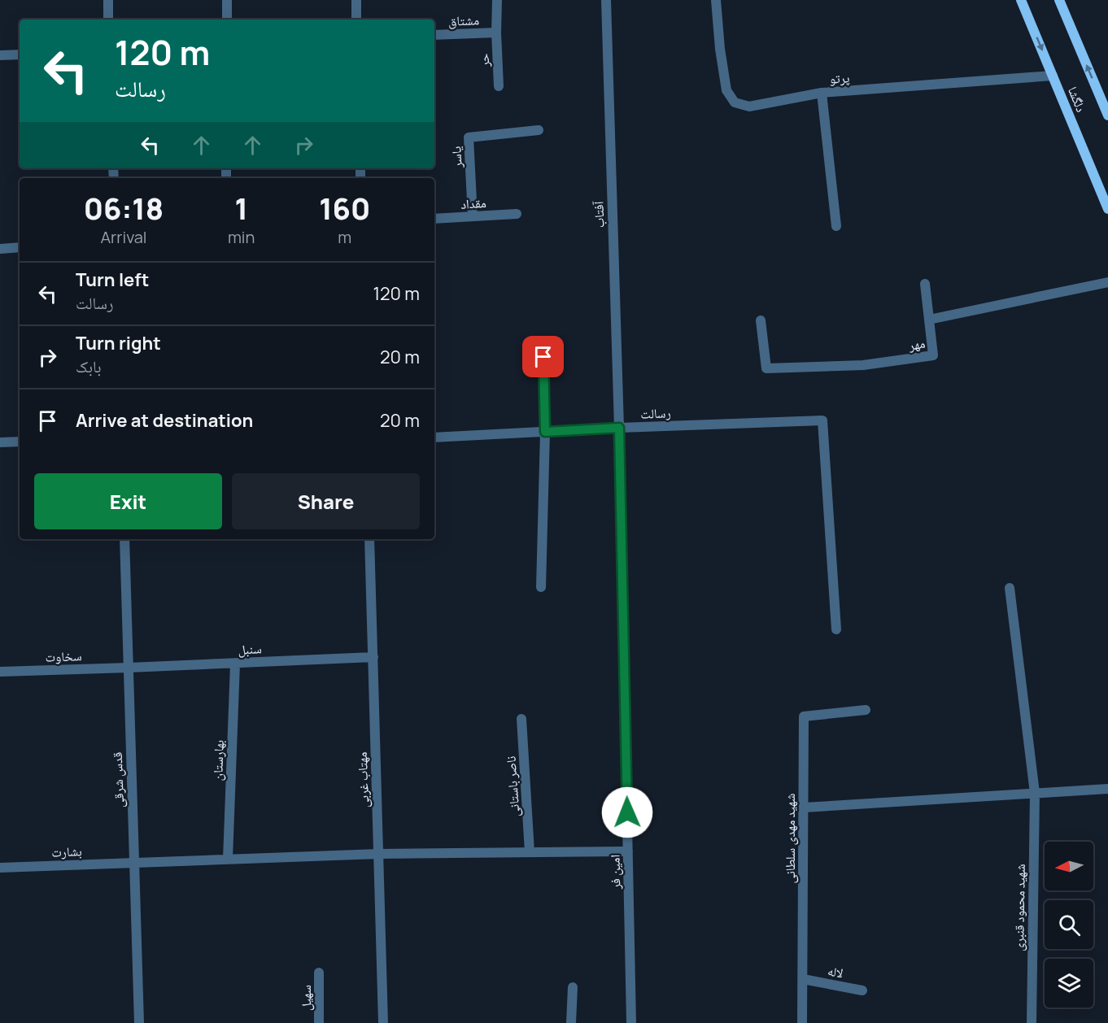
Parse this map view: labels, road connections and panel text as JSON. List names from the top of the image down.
{
  "streets": {
    "main road": ["دلگشا"],
    "street": [
      "مشتاق",
      "حر",
      "پرتو",
      "یاسر",
      "مقداد",
      "آفتاب",
      "مهر",
      "رسالت",
      "سنبل",
      "سخاوت",
      "بهارستان",
      "قدس شرقی",
      "مهتاب غربی",
      "ناصر باستانی",
      "شهید مهدی سلطانی",
      "بشارت",
      "امین فر",
      "شهید محمود قنبری",
      "لاله",
      "سهیل"
    ]
  },
  "crossings": [
    ["مشتاق", "حر"],
    ["پرتو", "دلگشا"],
    ["یاسر", "مقداد"],
    ["آفتاب", "رسالت"],
    ["آفتاب", "امین فر"],
    ["رسالت", "امین فر"],
    ["سنبل", "سخاوت"],
    ["سنبل", "بهارستان"],
    ["سنبل", "قدس شرقی"],
    ["سنبل", "مهتاب غربی"],
    ["سخاوت", "قدس شرقی"],
    ["قدس شرقی", "بشارت"],
    ["شهید مهدی سلطانی", "لاله"]
  ],
  "north": "left",
  "page": {
    "turn": ["120 m", "رسالت"],
    "eta": [
      "06:18",
      "Arrival",
      "1",
      "min",
      "160",
      "m"
    ],
    "list": [
      {
        "name": "Turn left",
        "note": "رسالت",
        "value": "120 m"
      },
      {
        "name": "Turn right",
        "note": "بابک",
        "value": "20 m"
      },
      {
        "name": "Arrive at destination",
        "value": "20 m"
      }
    ],
    "buttons": ["Exit", "Share"]
  }
}
